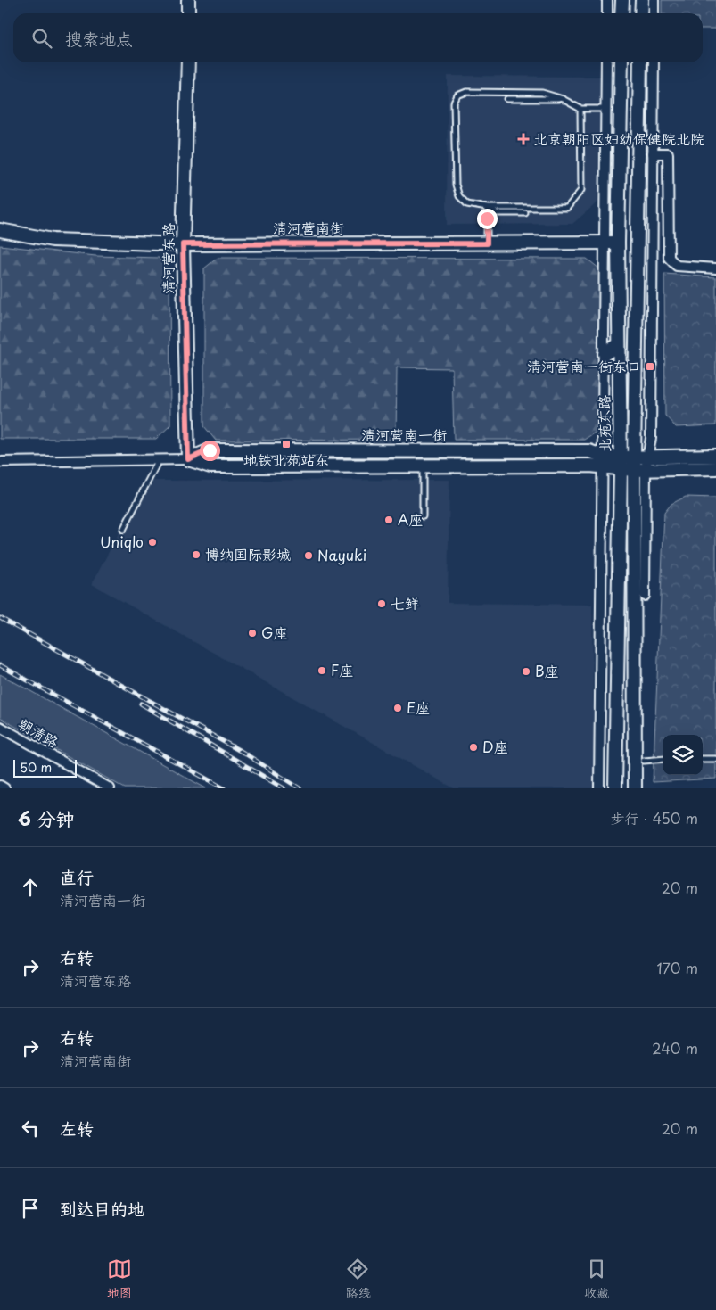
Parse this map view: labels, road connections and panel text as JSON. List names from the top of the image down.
{
  "streets": {
    "street": [
      "清河营南街",
      "清河营东路",
      "北苑东路",
      "清河营南一街",
      "朝清路"
    ]
  },
  "crossings": [
    ["清河营南街", "清河营东路"],
    ["清河营南街", "北苑东路"],
    ["清河营东路", "清河营南一街"],
    ["北苑东路", "清河营南一街"]
  ],
  "places": {
    "health": ["北京朝阳区妇幼保健院北院"],
    "transit": ["清河营南一街东口", "地铁北苑站东"],
    "other": [
      "A座",
      "Uniqlo",
      "博纳国际影城",
      "Nayuki",
      "七鲜",
      "G座",
      "F座",
      "B座",
      "E座",
      "D座"
    ]
  },
  "scale_bar": "50 m",
  "page": {
    "search": "搜索地点",
    "scale": "50 m",
    "heading": ["6 分钟", "步行 · 450 m"],
    "list": [
      ["直行", "清河营南一街", "20 m"],
      ["右转", "清河营东路", "170 m"],
      ["右转", "清河营南街", "240 m"],
      ["左转", "20 m"],
      "到达目的地"
    ],
    "nav": ["地图", "路线", "收藏"]
  }
}
